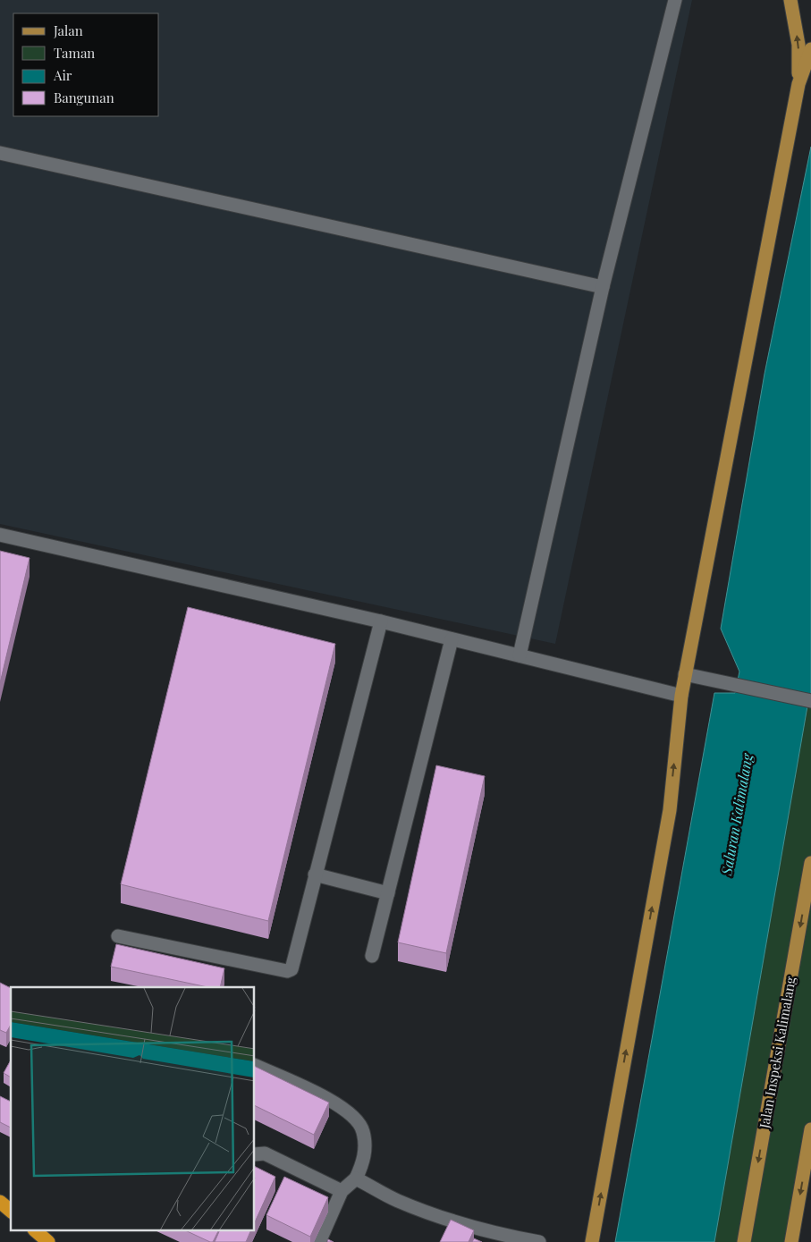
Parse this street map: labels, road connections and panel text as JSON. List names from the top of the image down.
{
  "streets": {
    "main road": ["Jalan Inspeksi Kalimalang"]
  },
  "one_way": ["Jalan Inspeksi Kalimalang"],
  "water": ["Saluran Kalimalang"],
  "legend": [
    "Jalan",
    "Taman",
    "Air",
    "Bangunan"
  ]
}
